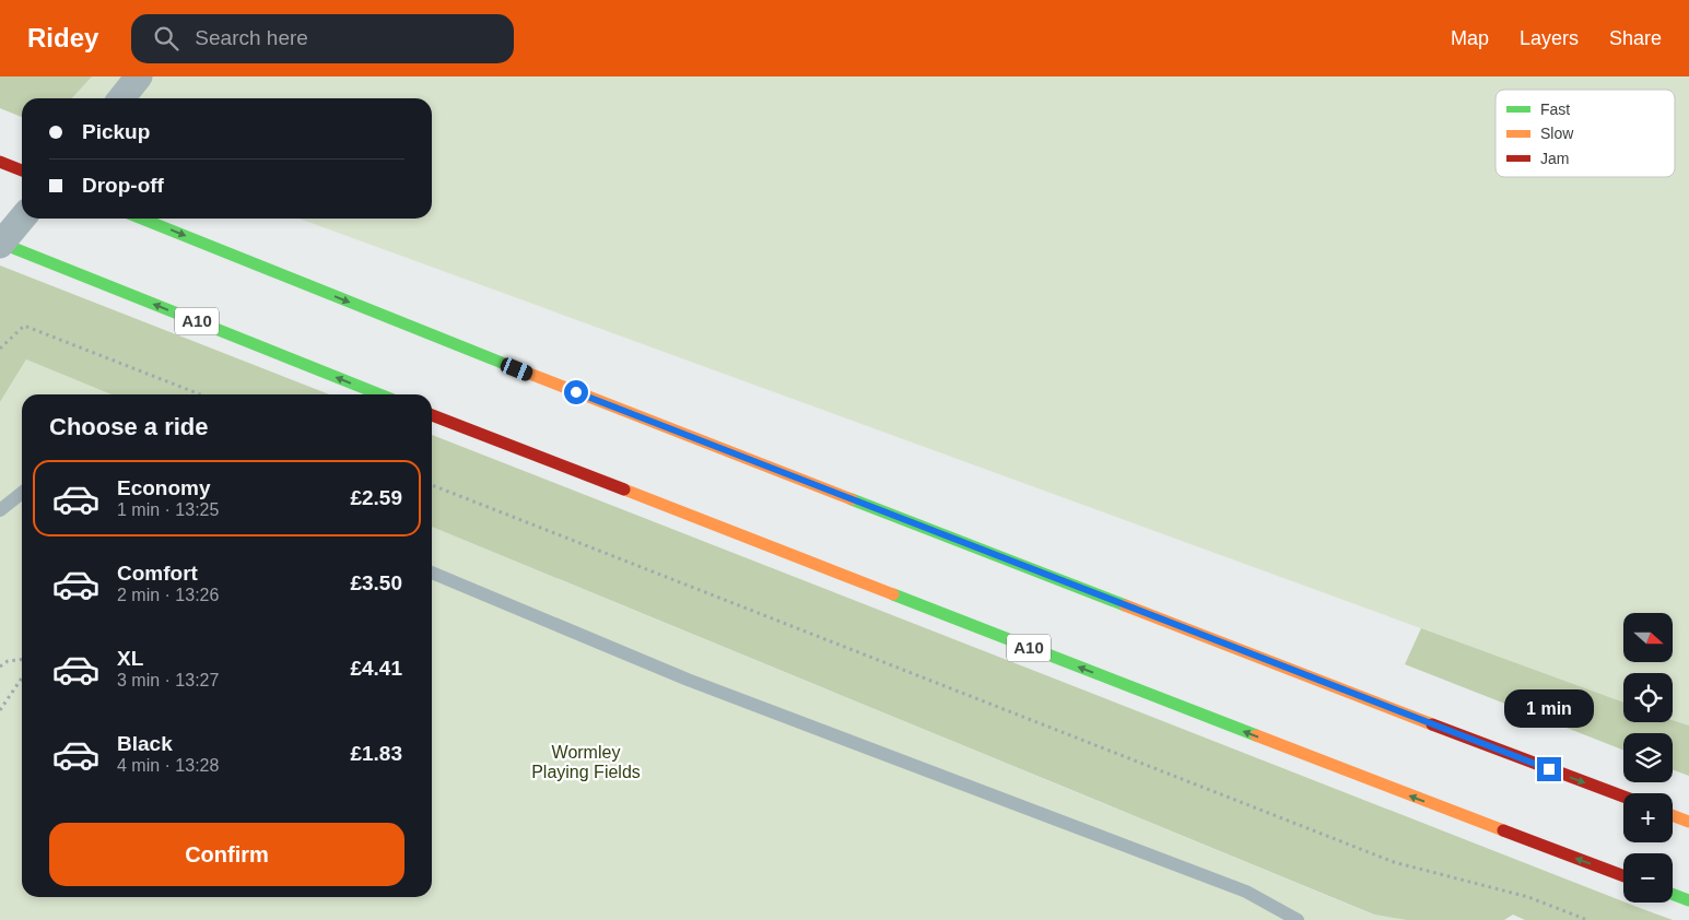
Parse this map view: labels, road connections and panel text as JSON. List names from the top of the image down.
{
  "streets": {
    "highway": ["A10"]
  },
  "parks": ["Wormley Playing Fields"],
  "legend": ["Fast", "Slow", "Jam"],
  "north": "right",
  "page": {
    "header": "Ridey",
    "search": "Search here",
    "nav": ["Map", "Layers", "Share"],
    "banner": ["Pickup", "Drop-off"],
    "heading": "Choose a ride",
    "list": [
      {
        "name": "Economy",
        "note": "1 min · 13:25",
        "value": "£2.59"
      },
      {
        "name": "Comfort",
        "note": "2 min · 13:26",
        "value": "£3.50"
      },
      {
        "name": "XL",
        "note": "3 min · 13:27",
        "value": "£4.41"
      },
      {
        "name": "Black",
        "note": "4 min · 13:28",
        "value": "£1.83"
      }
    ],
    "map_buttons": ["+", "−"],
    "bubble": "1 min",
    "buttons": "Confirm"
  }
}
